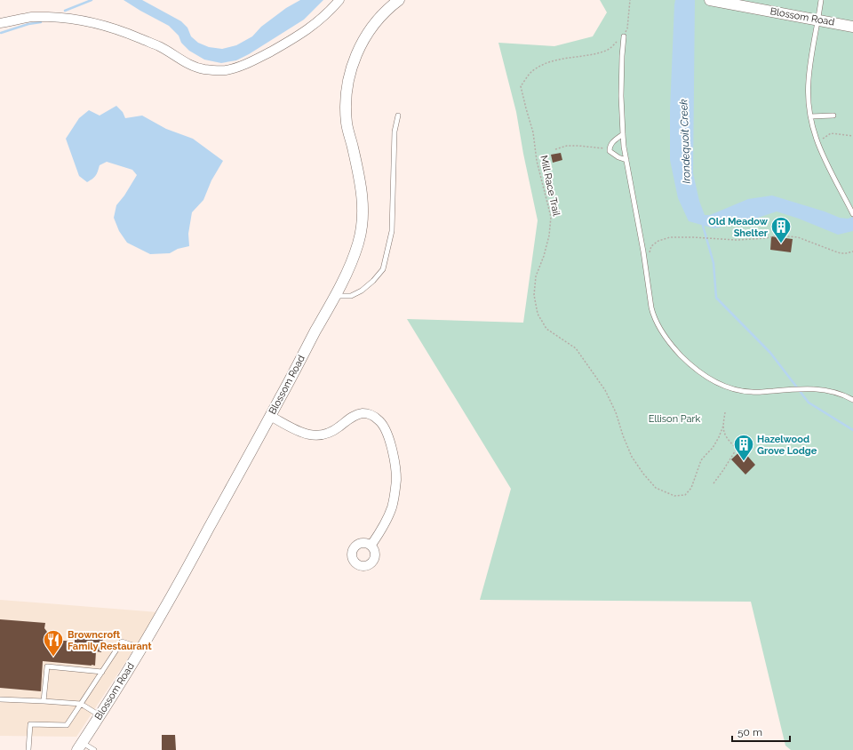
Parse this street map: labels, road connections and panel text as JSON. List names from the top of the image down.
{
  "streets": {
    "street": ["Blossom Road"],
    "path": ["Mill Race Trail"]
  },
  "water": ["Irondequoit Creek"],
  "parks": ["Ellison Park"],
  "places": {
    "building": ["Old Meadow Shelter", "Hazelwood Grove Lodge"],
    "restaurant": ["Browncroft Family Restaurant"]
  },
  "scale_bar": "50 m"
}
